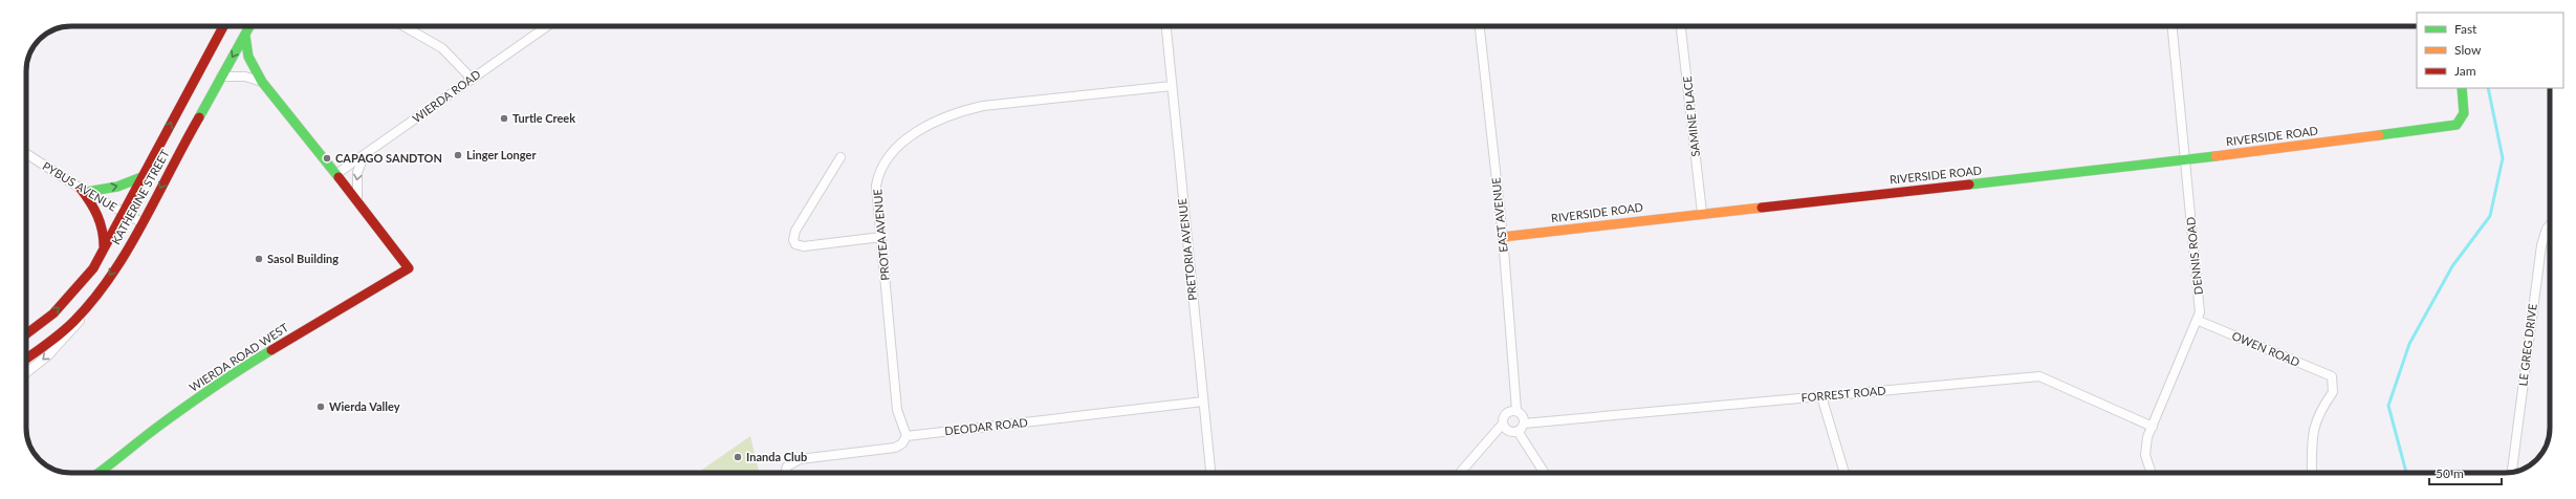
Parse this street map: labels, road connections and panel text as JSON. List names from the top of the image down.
{
  "streets": {
    "street": [
      "WIERDA ROAD",
      "SAMINE PLACE",
      "RIVERSIDE ROAD",
      "PYBUS AVENUE",
      "KATHERINE STREET",
      "EAST AVENUE",
      "PROTEA AVENUE",
      "PRETORIA AVENUE",
      "DENNIS ROAD",
      "LE GREG DRIVE",
      "OWEN ROAD",
      "WIERDA ROAD WEST",
      "FORREST ROAD",
      "DEODAR ROAD"
    ]
  },
  "crossings": [
    ["SAMINE PLACE", "RIVERSIDE ROAD"],
    ["RIVERSIDE ROAD", "EAST AVENUE"],
    ["RIVERSIDE ROAD", "DENNIS ROAD"],
    ["PYBUS AVENUE", "KATHERINE STREET"],
    ["EAST AVENUE", "FORREST ROAD"],
    ["PROTEA AVENUE", "PRETORIA AVENUE"],
    ["PROTEA AVENUE", "DEODAR ROAD"],
    ["PRETORIA AVENUE", "DEODAR ROAD"],
    ["DENNIS ROAD", "OWEN ROAD"],
    ["DENNIS ROAD", "FORREST ROAD"]
  ],
  "places": [
    "Turtle Creek",
    "Linger Longer",
    "CAPAGO SANDTON",
    "Sasol Building",
    "Wierda Valley",
    "Inanda Club"
  ],
  "legend": ["Fast", "Slow", "Jam"],
  "scale_bar": "50 m"
}
